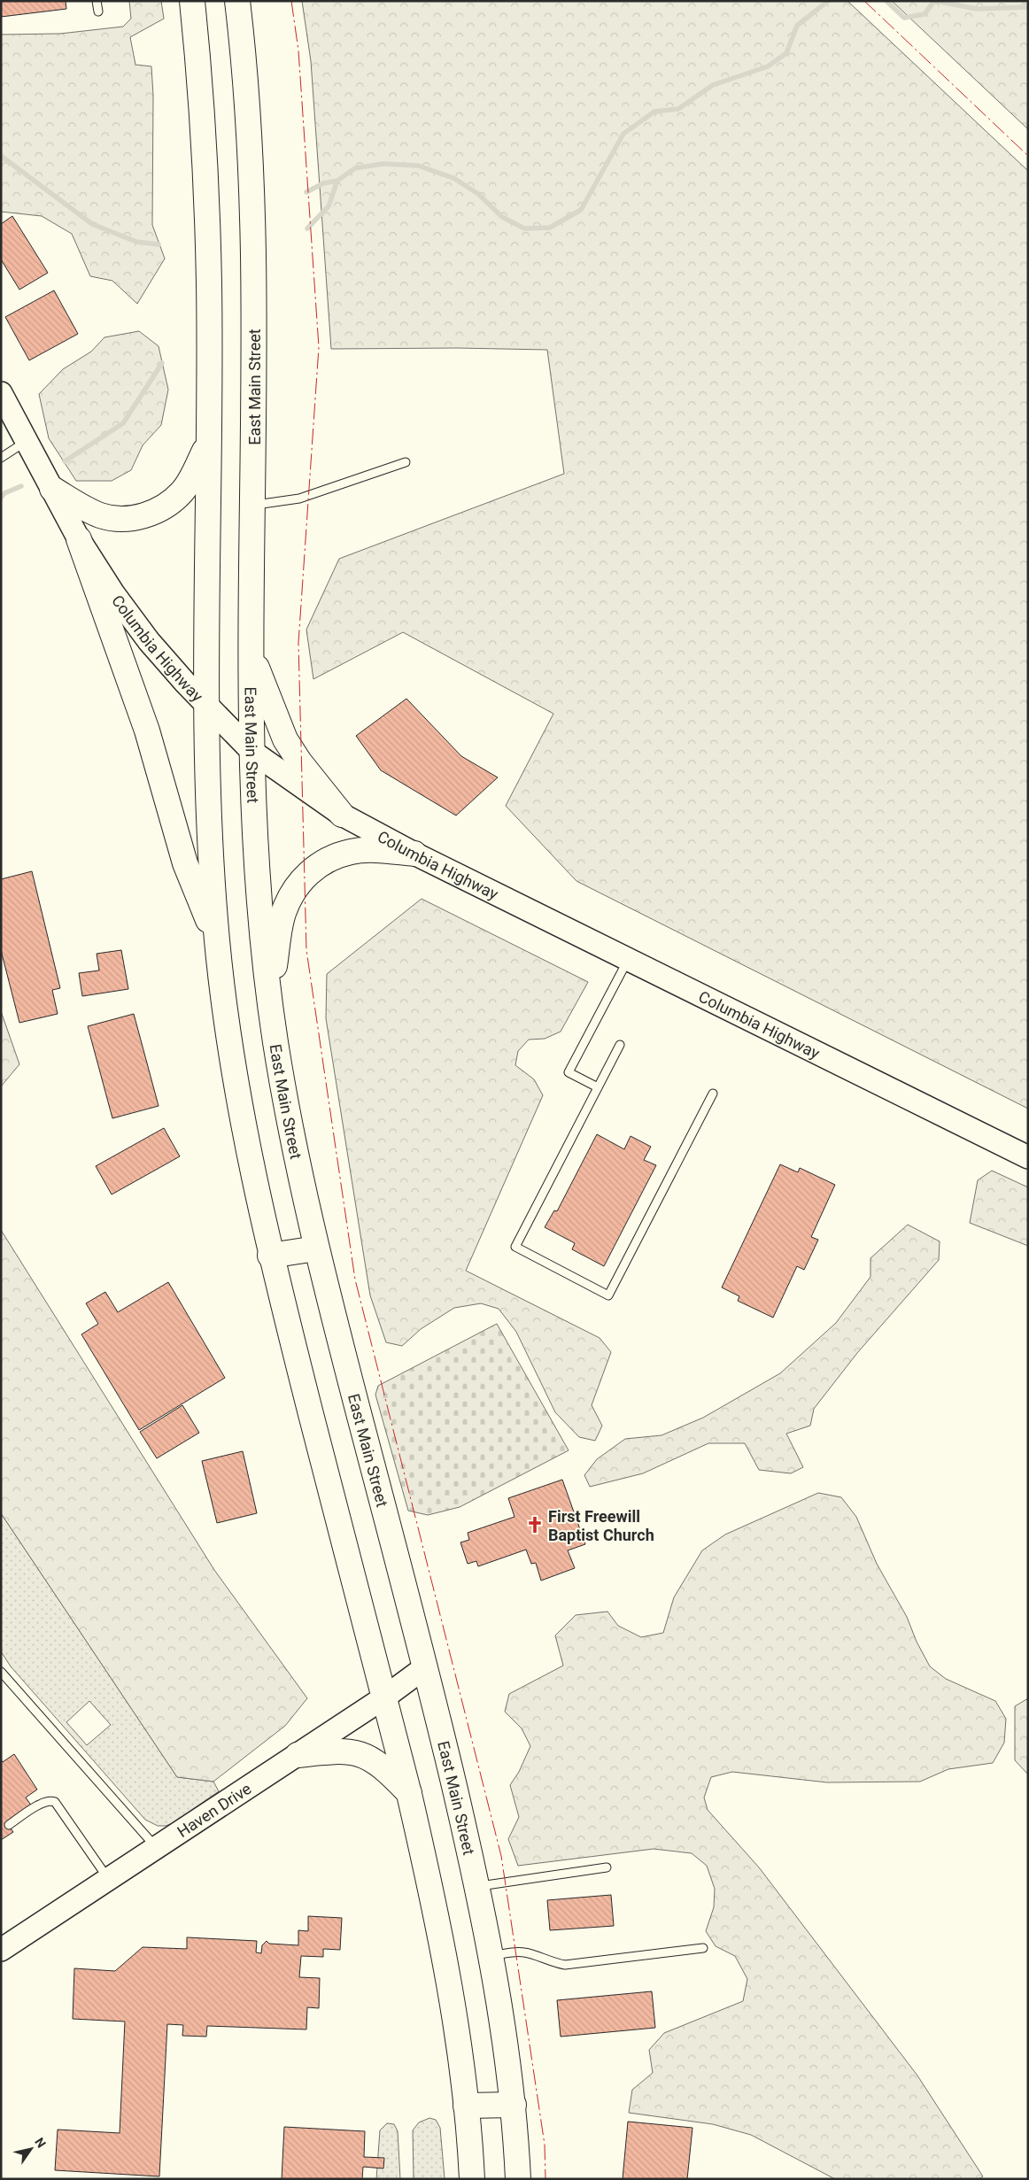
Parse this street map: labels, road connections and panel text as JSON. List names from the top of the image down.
{
  "streets": {
    "main road": ["East Main Street", "Columbia Highway", "Haven Drive"]
  },
  "crossings": [
    ["East Main Street", "Columbia Highway"],
    ["East Main Street", "Haven Drive"]
  ],
  "places": {
    "church": ["First Freewill Baptist Church"]
  },
  "north": "top right"
}
